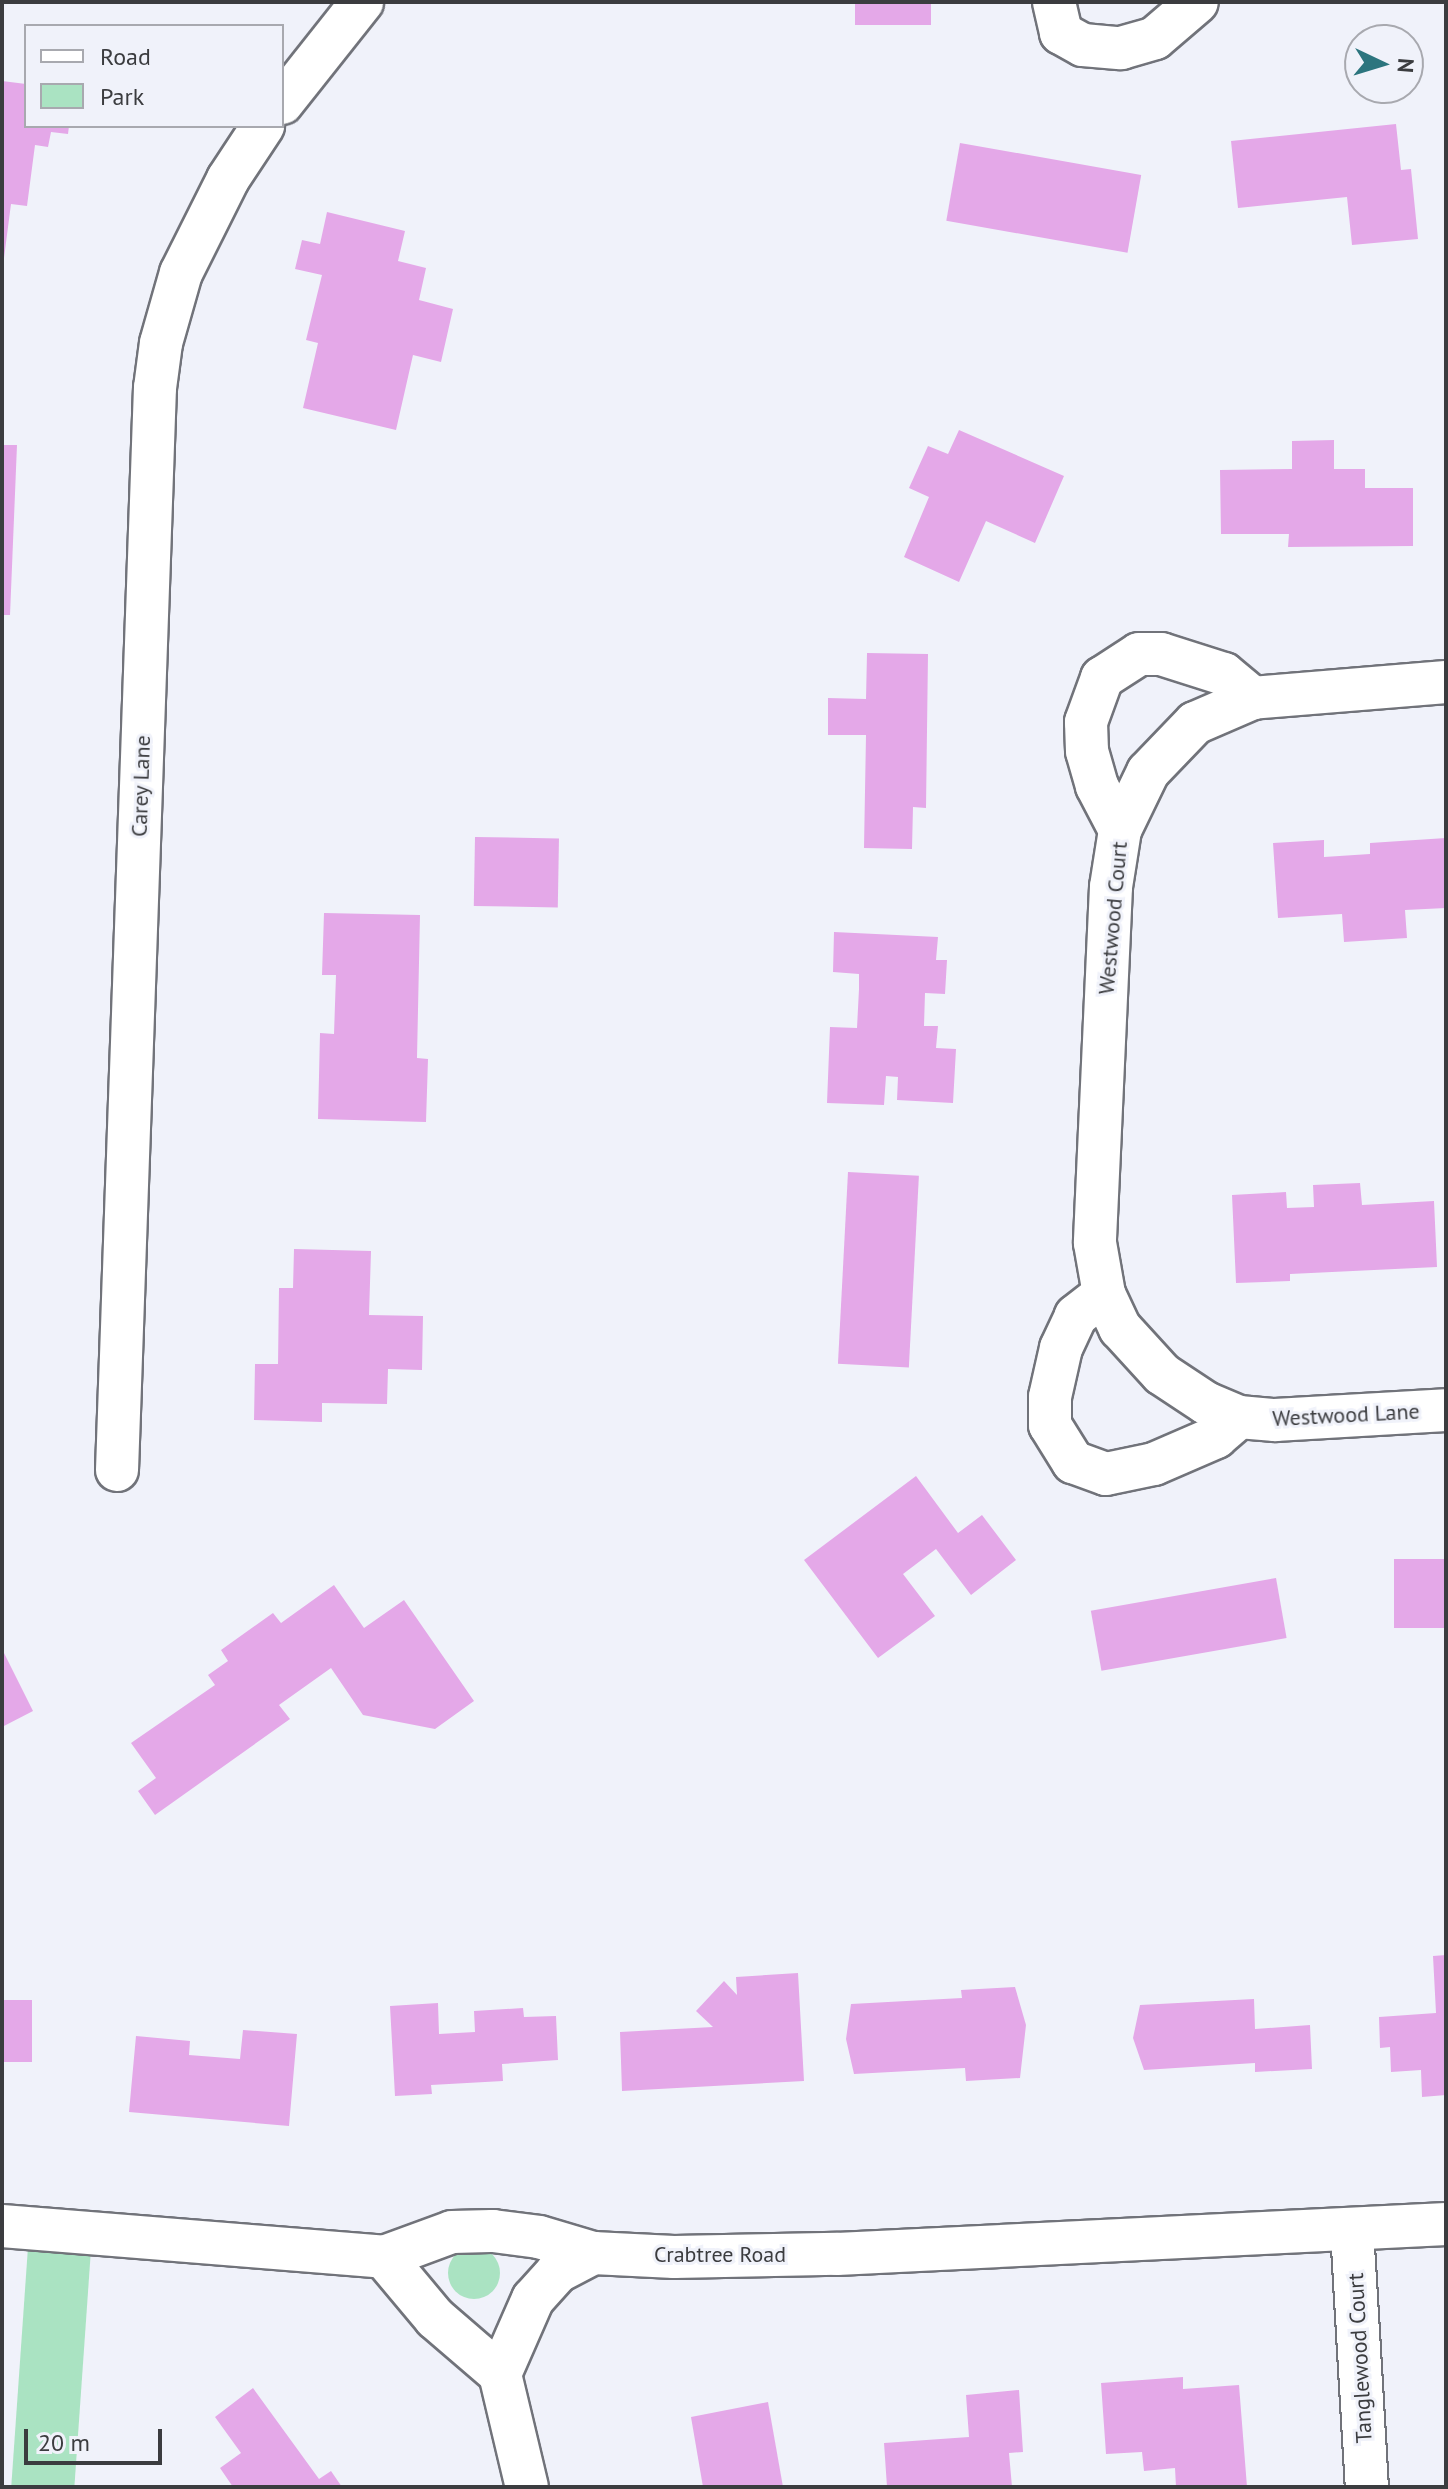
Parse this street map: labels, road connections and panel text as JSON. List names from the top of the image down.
{
  "streets": {
    "street": [
      "Carey Lane",
      "Westwood Court",
      "Westwood Lane",
      "Crabtree Road",
      "Tanglewood Court"
    ]
  },
  "crossings": [
    ["Westwood Court", "Westwood Lane"],
    ["Crabtree Road", "Tanglewood Court"]
  ],
  "legend": ["Road", "Park"],
  "scale_bar": "20 m",
  "north": "right"
}
